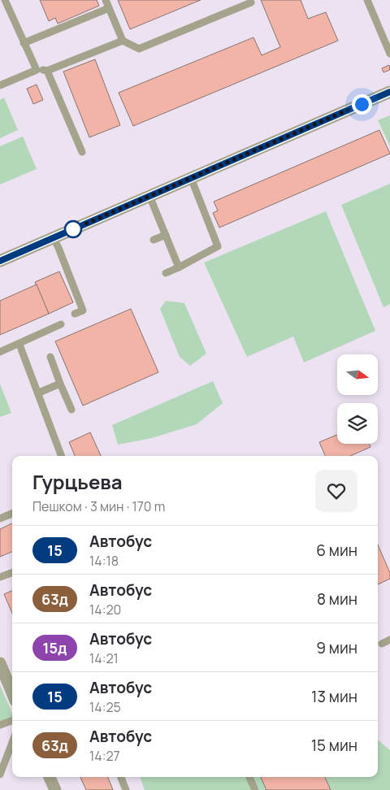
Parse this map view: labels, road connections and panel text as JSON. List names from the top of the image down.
{
  "lines": ["bus line 15"],
  "north": "right",
  "page": {
    "heading": ["Гурцьева", "Пешком · 3 мин · 170 m"],
    "list": [
      {
        "mark": "15",
        "name": "Автобус",
        "note": "14:18",
        "value": "6 мин"
      },
      {
        "mark": "63д",
        "name": "Автобус",
        "note": "14:20",
        "value": "8 мин"
      },
      {
        "mark": "15д",
        "name": "Автобус",
        "note": "14:21",
        "value": "9 мин"
      },
      {
        "mark": "15",
        "name": "Автобус",
        "note": "14:25",
        "value": "13 мин"
      },
      {
        "mark": "63д",
        "name": "Автобус",
        "note": "14:27",
        "value": "15 мин"
      }
    ]
  }
}
